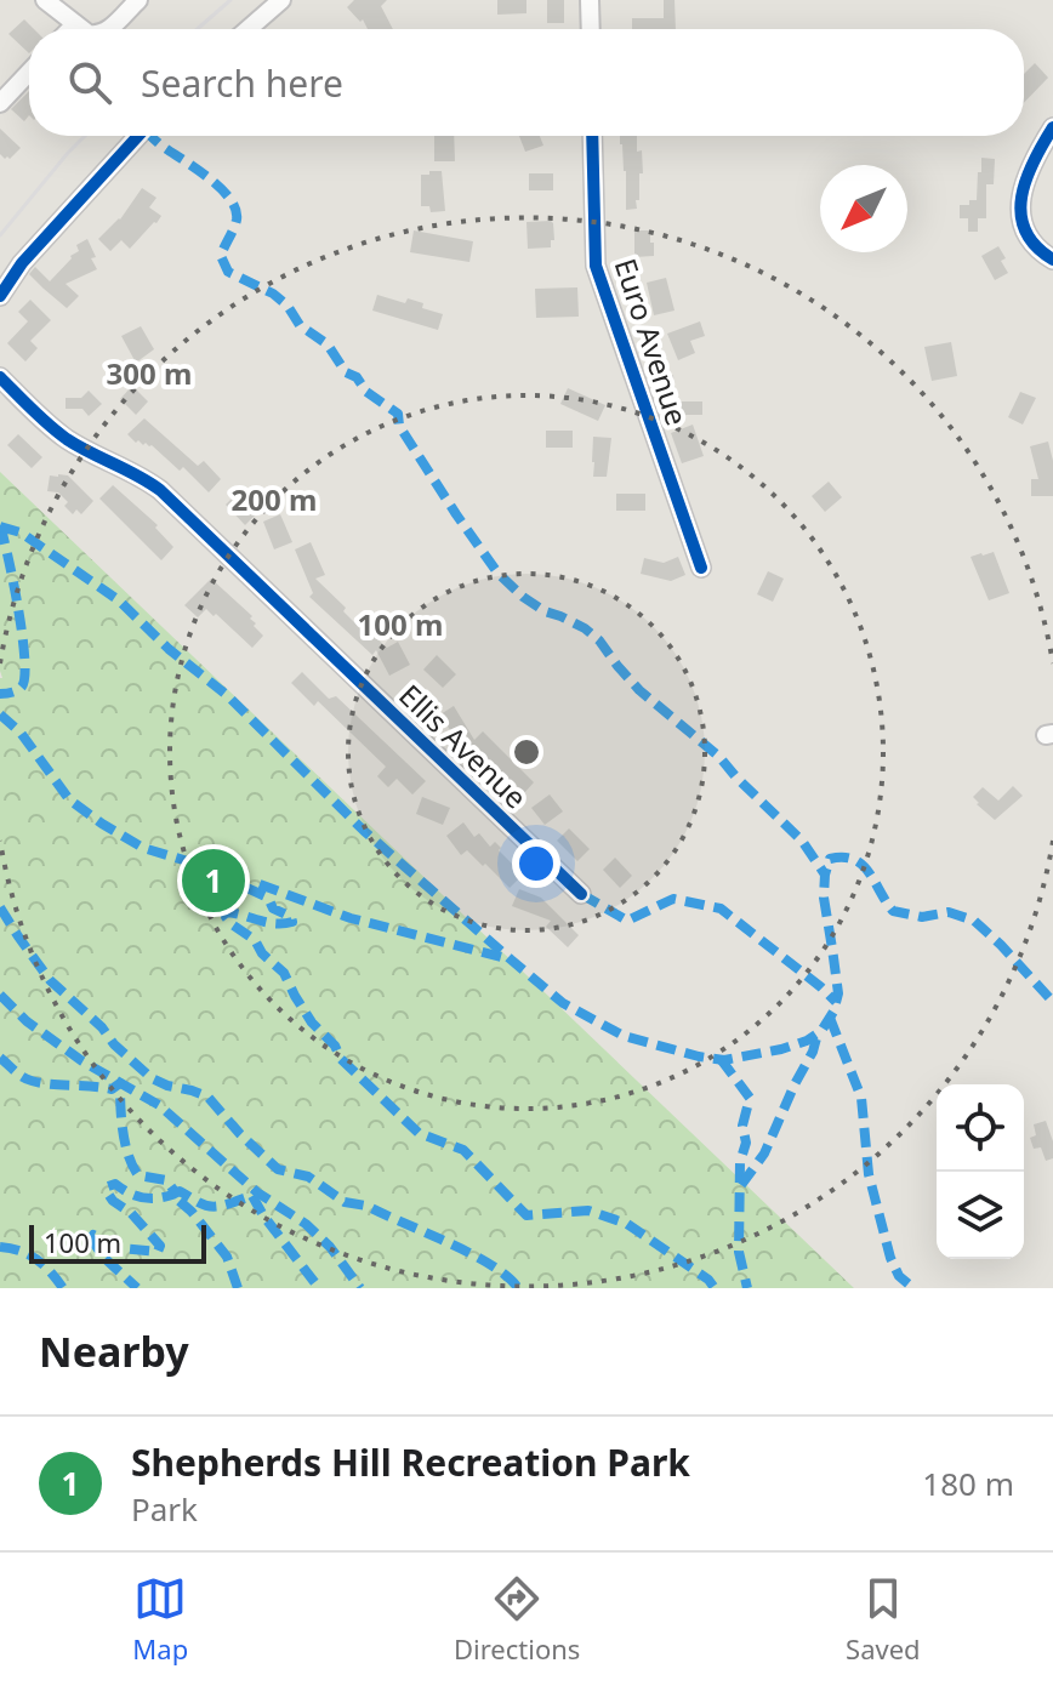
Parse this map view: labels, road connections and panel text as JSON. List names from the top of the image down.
{
  "streets": {
    "street": ["Euro Avenue", "Ellis Avenue"]
  },
  "scale_bar": "100 m",
  "north": "bottom left",
  "page": {
    "search": "Search here",
    "pins": "1",
    "scale": "100 m",
    "heading": "Nearby",
    "list": [
      {
        "mark": "1",
        "name": "Shepherds Hill Recreation Park",
        "note": "Park",
        "value": "180 m"
      }
    ],
    "nav": ["Map", "Directions", "Saved"]
  },
  "rings": ["300 m", "200 m", "100 m"]
}
